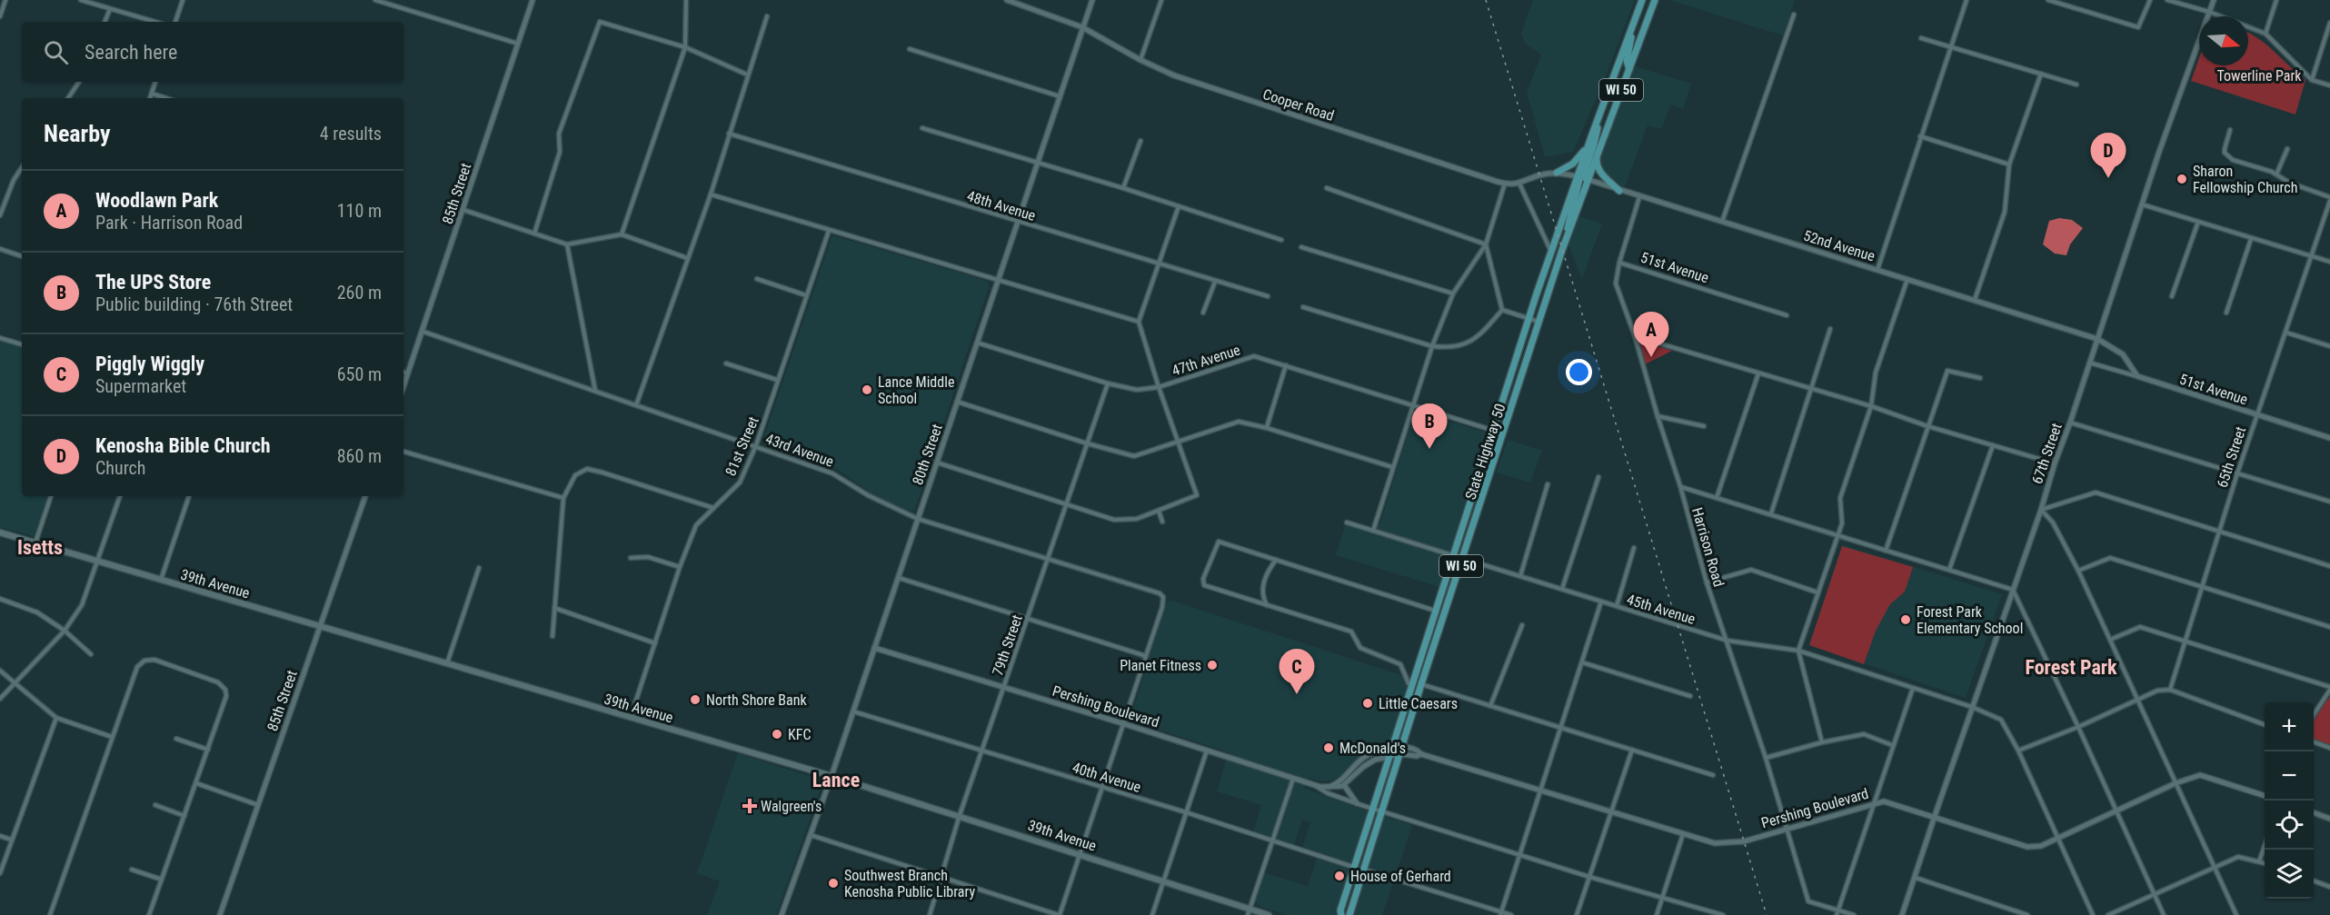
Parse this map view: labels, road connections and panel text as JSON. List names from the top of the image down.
{
  "streets": {
    "main road": ["WI 50", "State Highway 50", "39th Avenue"],
    "street": [
      "Cooper Road",
      "85th Street",
      "48th Avenue",
      "52nd Avenue",
      "51st Avenue",
      "47th Avenue",
      "81st Street",
      "43rd Avenue",
      "67th Street",
      "80th Street",
      "65th Street",
      "Harrison Road",
      "45th Avenue",
      "79th Street",
      "Pershing Boulevard",
      "40th Avenue"
    ]
  },
  "crossings": [
    ["Cooper Road", "52nd Avenue"],
    ["Cooper Road", "80th Street"],
    ["85th Street", "43rd Avenue"],
    ["85th Street", "39th Avenue"],
    ["48th Avenue", "80th Street"],
    ["52nd Avenue", "51st Avenue"],
    ["52nd Avenue", "State Highway 50"],
    ["52nd Avenue", "67th Street"],
    ["52nd Avenue", "Harrison Road"],
    ["51st Avenue", "67th Street"],
    ["51st Avenue", "65th Street"],
    ["51st Avenue", "Harrison Road"],
    ["47th Avenue", "State Highway 50"],
    ["47th Avenue", "80th Street"],
    ["47th Avenue", "79th Street"],
    ["81st Street", "43rd Avenue"],
    ["81st Street", "39th Avenue"],
    ["43rd Avenue", "80th Street"],
    ["43rd Avenue", "79th Street"],
    ["State Highway 50", "45th Avenue"],
    ["State Highway 50", "Pershing Boulevard"],
    ["State Highway 50", "40th Avenue"],
    ["67th Street", "45th Avenue"],
    ["67th Street", "Pershing Boulevard"],
    ["80th Street", "39th Avenue"],
    ["80th Street", "Pershing Boulevard"],
    ["80th Street", "40th Avenue"],
    ["Harrison Road", "45th Avenue"],
    ["Harrison Road", "Pershing Boulevard"],
    ["39th Avenue", "79th Street"],
    ["45th Avenue", "Pershing Boulevard"],
    ["79th Street", "Pershing Boulevard"],
    ["79th Street", "40th Avenue"]
  ],
  "districts": ["Isetts", "Forest Park", "Lance"],
  "parks": ["Towerline Park"],
  "places": {
    "other": [
      "Sharon Fellowship Church",
      "Lance Middle School",
      "Forest Park Elementary School",
      "Planet Fitness",
      "North Shore Bank",
      "Little Caesars",
      "KFC",
      "McDonald's",
      "House of Gerhard",
      "Southwest Branch Kenosha Public Library"
    ],
    "health": ["Walgreen's"]
  },
  "north": "right",
  "page": {
    "search": "Search here",
    "heading": ["Nearby", "4 results"],
    "pins": [
      "D",
      "A",
      "B",
      "C"
    ],
    "list": [
      {
        "mark": "A",
        "name": "Woodlawn Park",
        "note": "Park · Harrison Road",
        "value": "110 m"
      },
      {
        "mark": "B",
        "name": "The UPS Store",
        "note": "Public building · 76th Street",
        "value": "260 m"
      },
      {
        "mark": "C",
        "name": "Piggly Wiggly",
        "note": "Supermarket",
        "value": "650 m"
      },
      {
        "mark": "D",
        "name": "Kenosha Bible Church",
        "note": "Church",
        "value": "860 m"
      }
    ],
    "map_buttons": ["+", "−"]
  }
}
